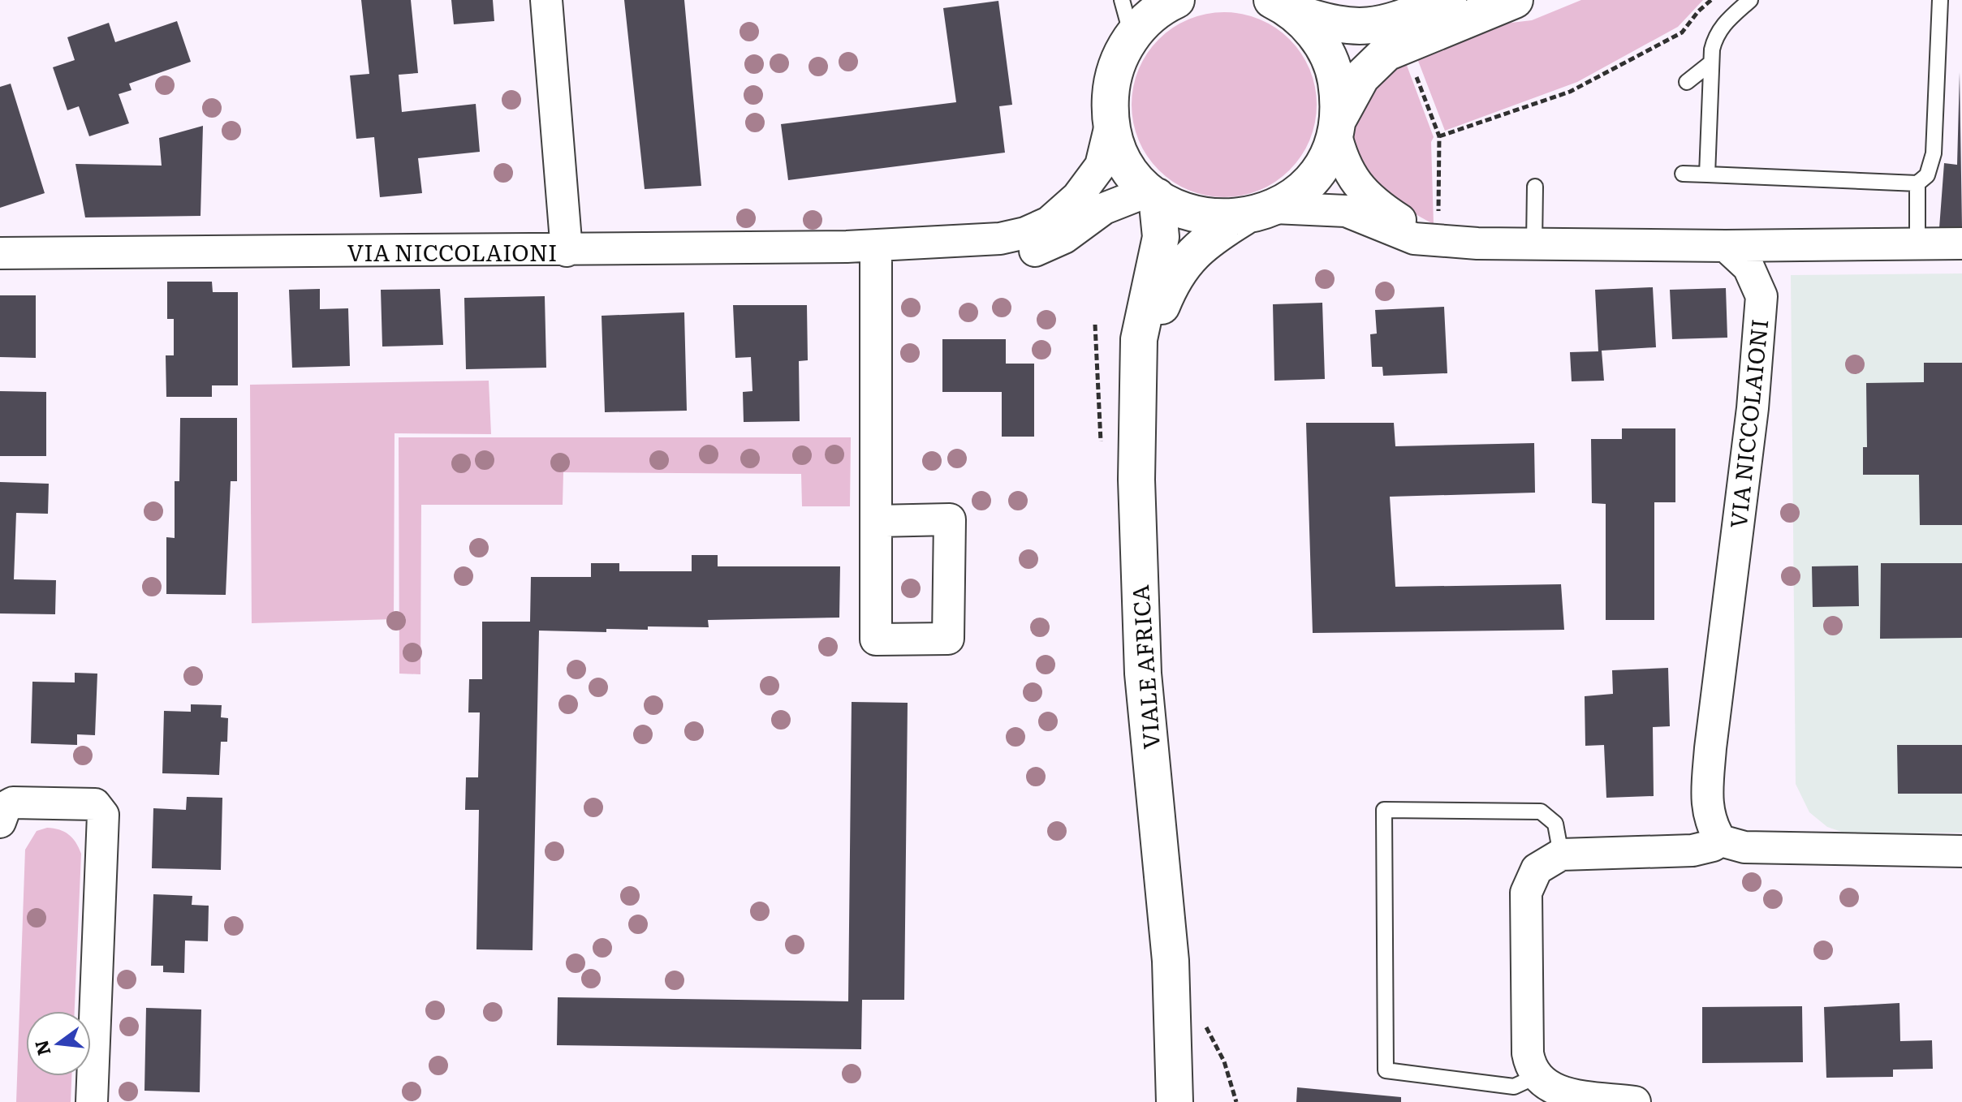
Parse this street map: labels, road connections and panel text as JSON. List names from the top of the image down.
{
  "streets": {
    "street": ["VIA NICCOLAIONI", "VIALE AFRICA"]
  },
  "crossings": [
    ["VIA NICCOLAIONI", "VIALE AFRICA"]
  ],
  "north": "left"
}
